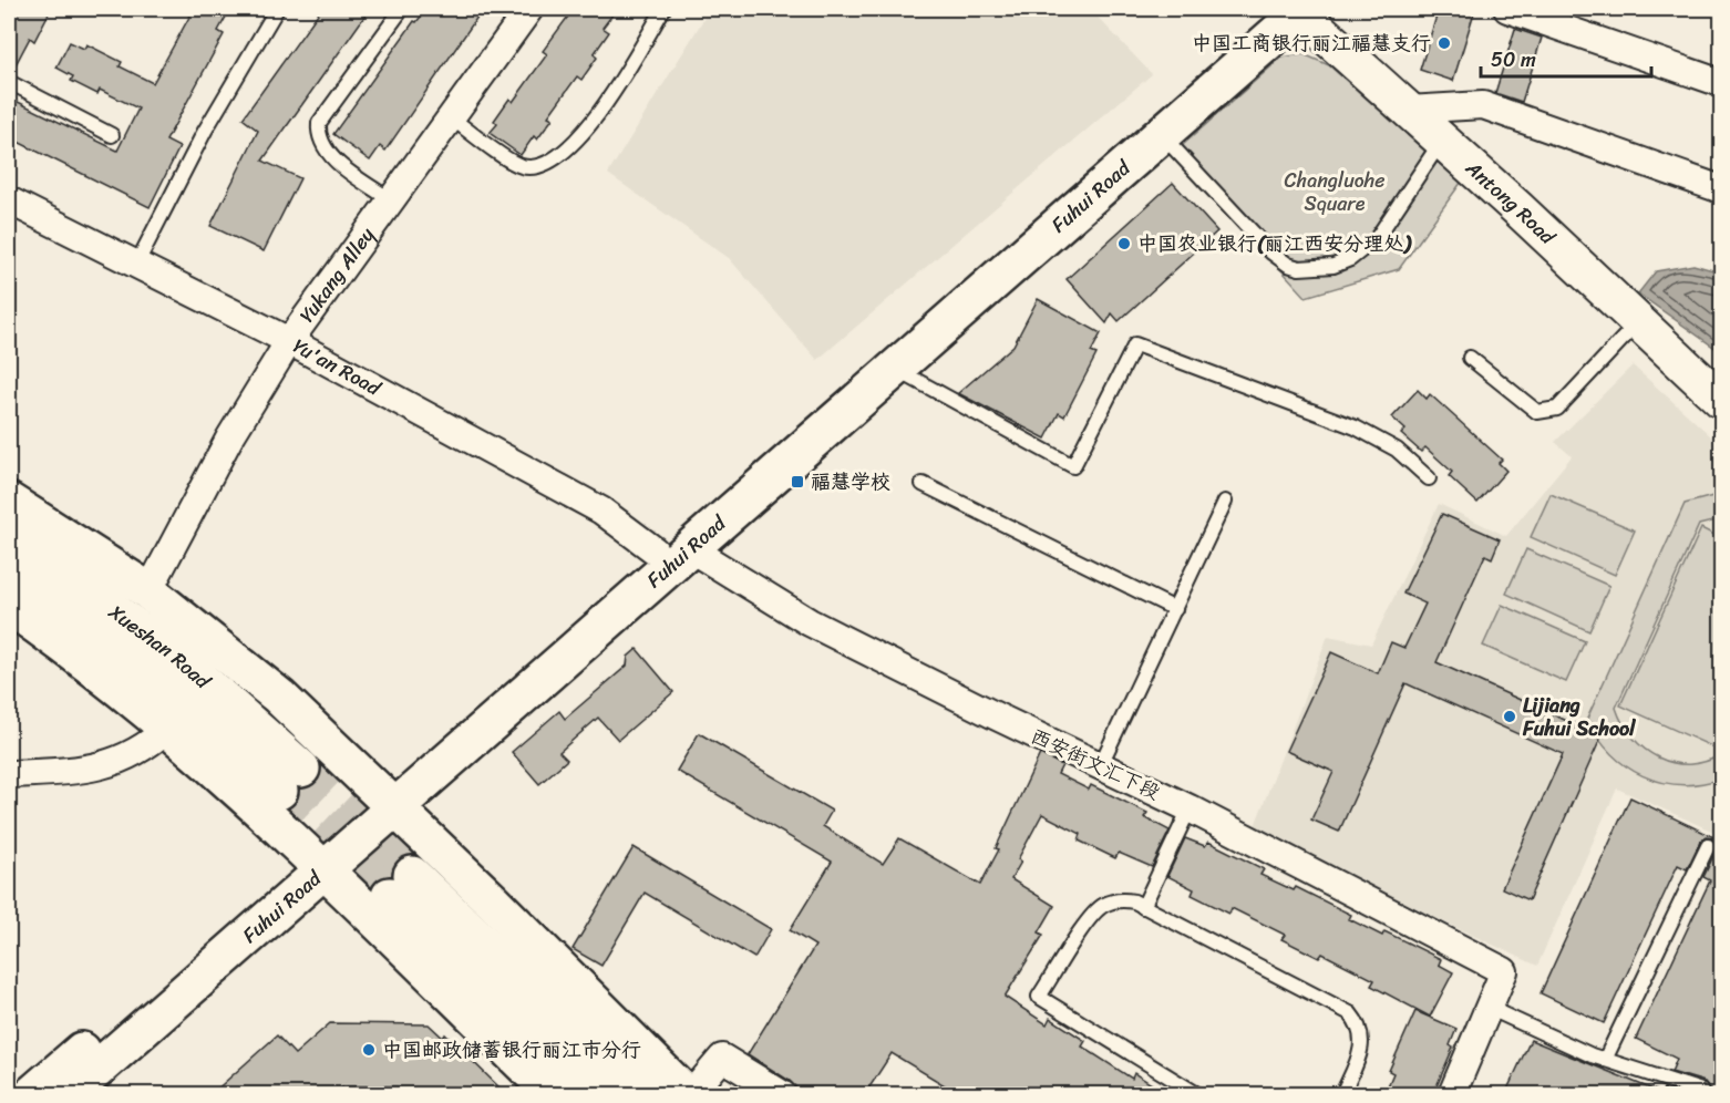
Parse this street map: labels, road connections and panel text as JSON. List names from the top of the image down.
{
  "streets": {
    "main road": ["Fuhui Road", "Xueshan Road"],
    "street": [
      "Antong Road",
      "Yukang Alley",
      "Yu'an Road",
      "西安街文汇下段"
    ]
  },
  "crossings": [
    ["Fuhui Road", "Antong Road"],
    ["Fuhui Road", "Yu'an Road"],
    ["Fuhui Road", "西安街文汇下段"],
    ["Yukang Alley", "Yu'an Road"]
  ],
  "parks": ["Changluohe Square"],
  "places": {
    "other": [
      "中国工商银行丽江福慧支行",
      "中国农业银行(丽江西安分理处)",
      "Lijiang Fuhui School",
      "中国邮政储蓄银行丽江市分行"
    ],
    "transit": ["福慧学校"]
  },
  "scale_bar": "50 m"
}
